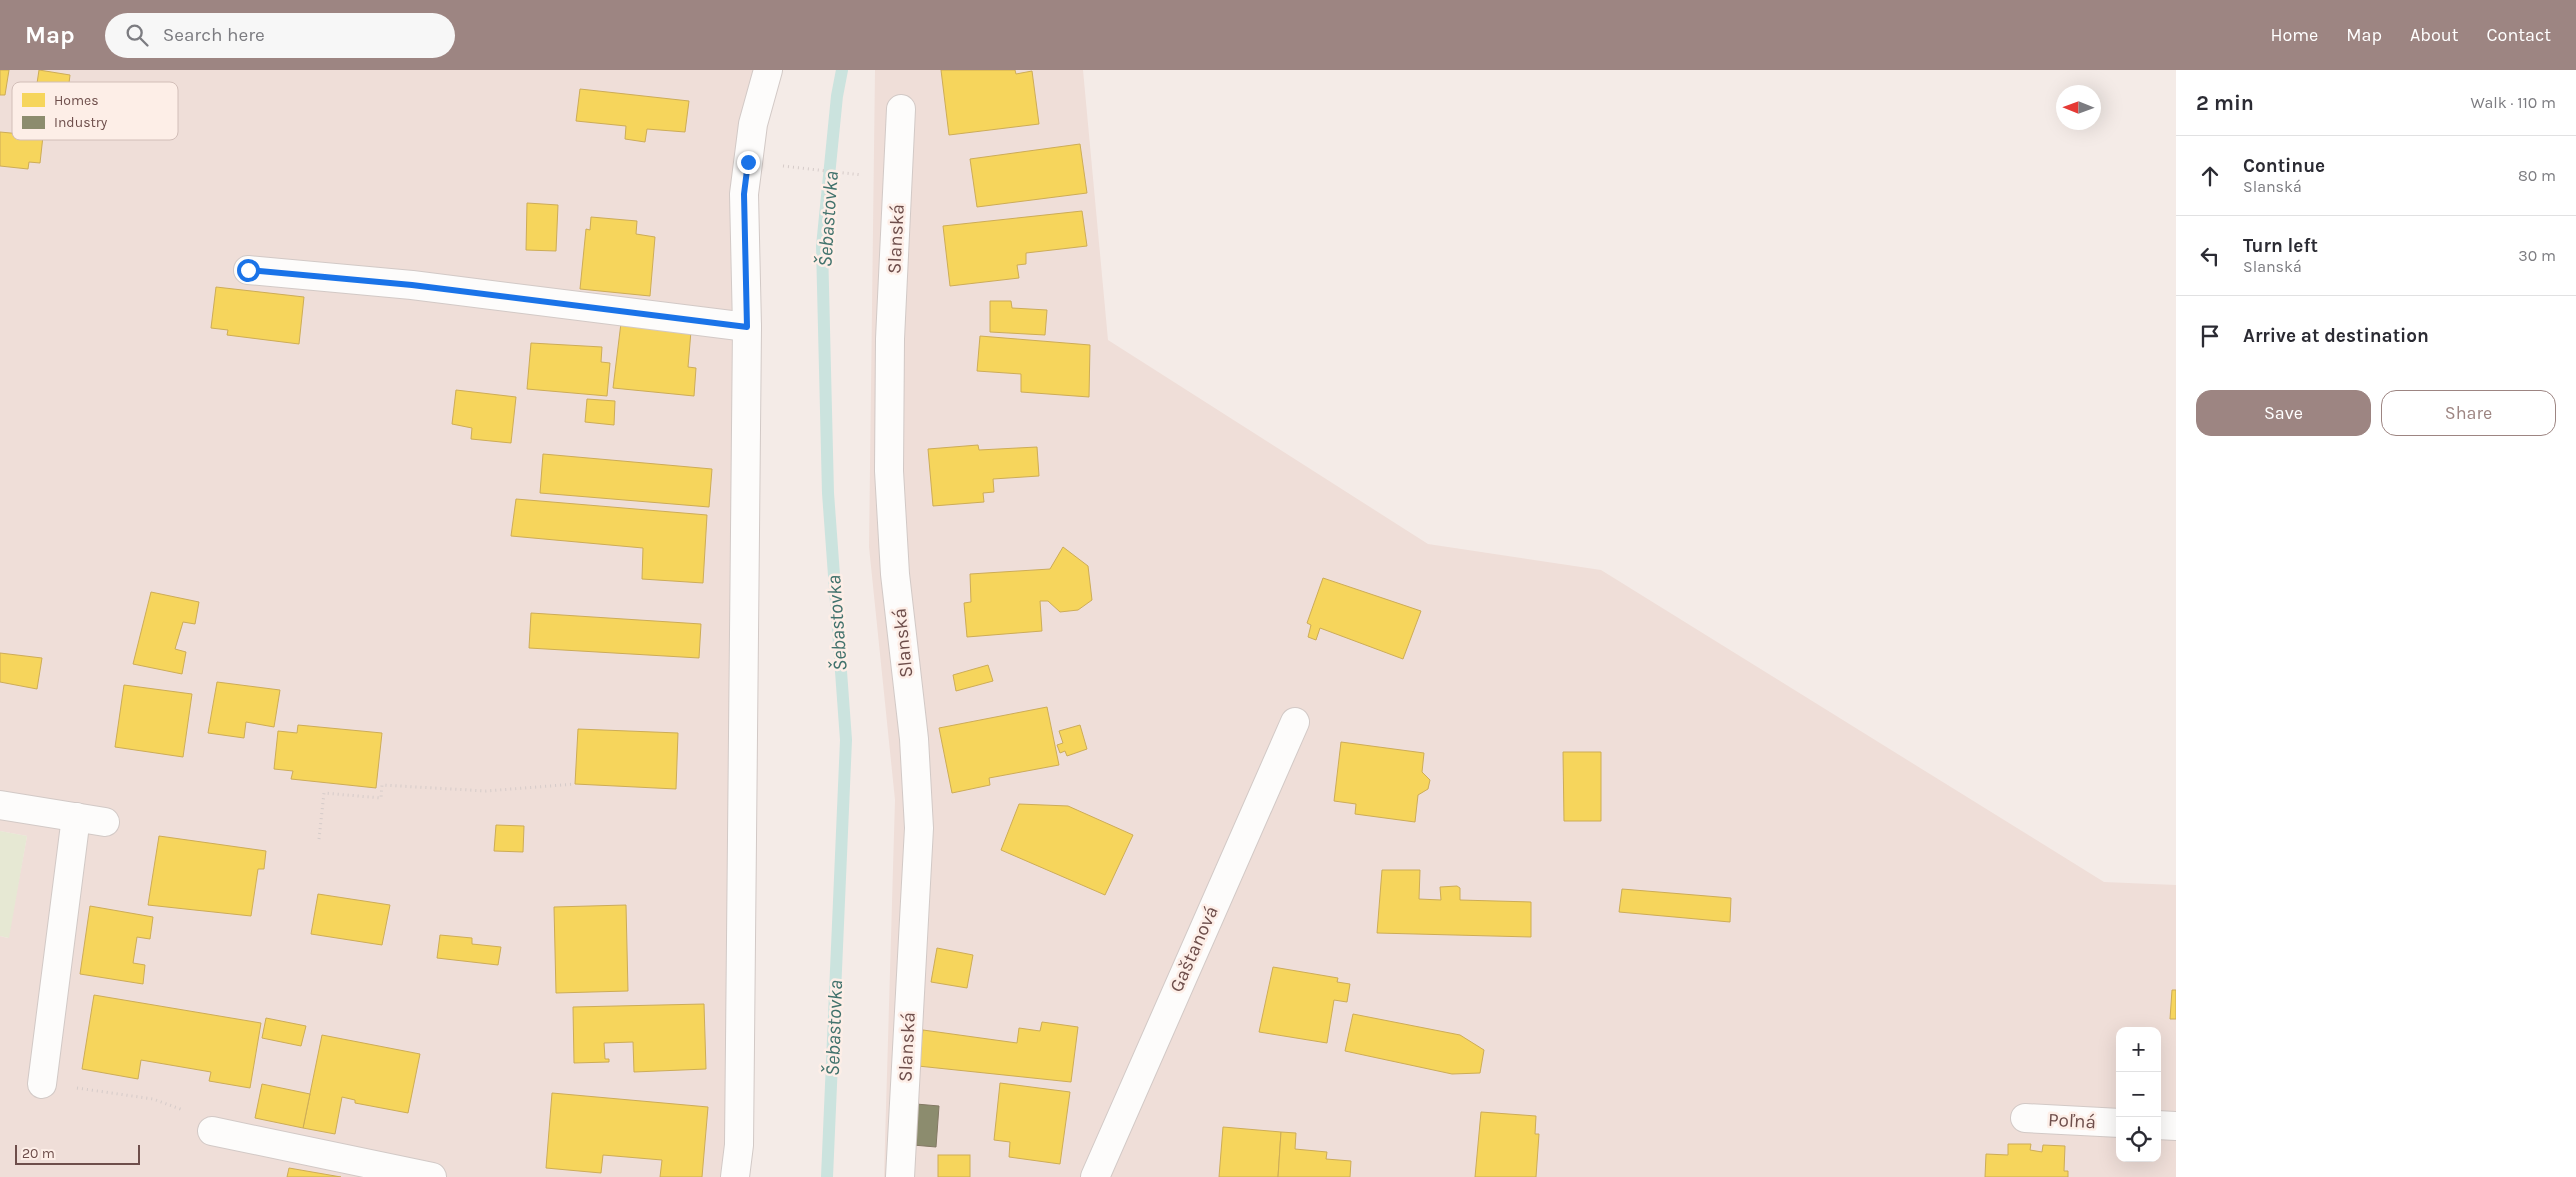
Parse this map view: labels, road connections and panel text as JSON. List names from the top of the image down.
{
  "streets": {
    "street": ["Slanská", "Gaštanová", "Poľná"]
  },
  "water": ["Šebastovka"],
  "legend": ["Homes", "Industry"],
  "scale_bar": "20 m",
  "north": "left",
  "page": {
    "header": "Map",
    "search": "Search here",
    "nav": [
      "Home",
      "Map",
      "About",
      "Contact"
    ],
    "heading": ["2 min", "Walk · 110 m"],
    "list": [
      ["Continue", "Slanská", "80 m"],
      ["Turn left", "Slanská", "30 m"],
      "Arrive at destination"
    ],
    "buttons": ["Save", "Share"],
    "map_buttons": ["+", "−"],
    "scale": "20 m"
  }
}
